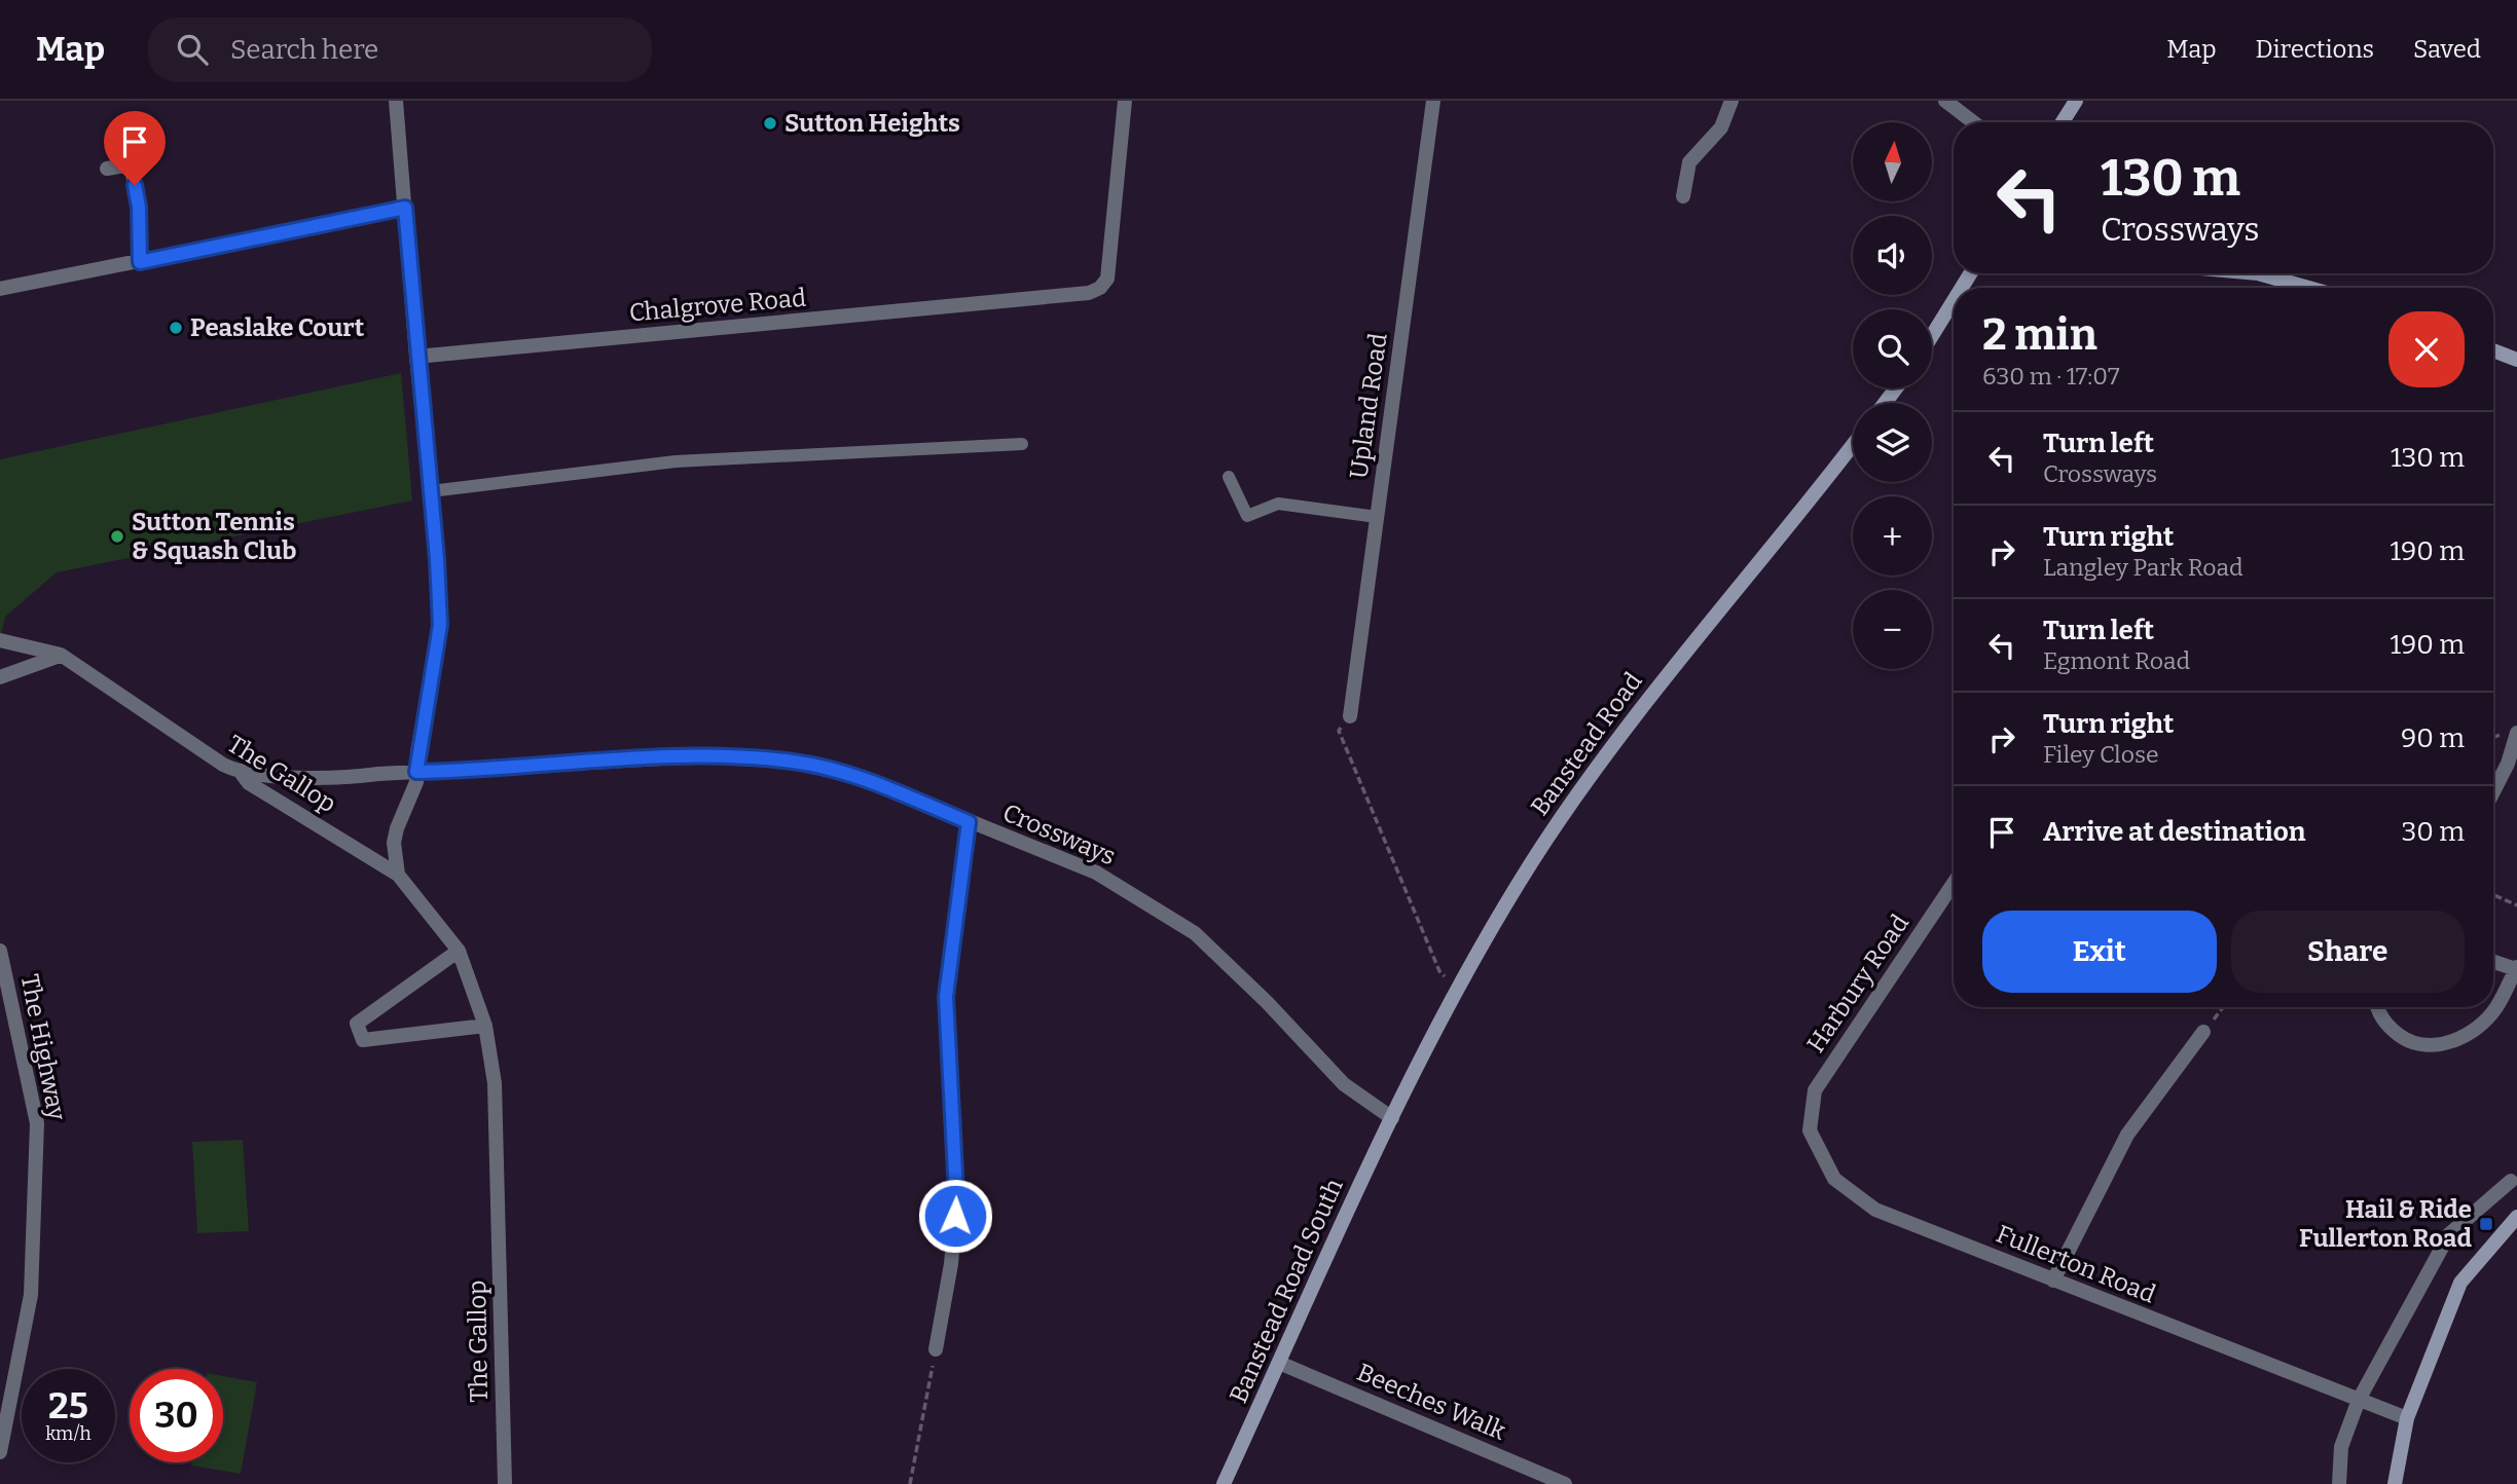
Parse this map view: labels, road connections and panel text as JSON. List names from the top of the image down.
{
  "streets": {
    "street": [
      "Chalgrove Road",
      "Upland Road",
      "Banstead Road",
      "The Gallop",
      "Crossways",
      "Harbury Road",
      "The Highway",
      "Fullerton Road",
      "Banstead Road South",
      "Beeches Walk"
    ]
  },
  "crossings": [
    ["Banstead Road", "Crossways"],
    ["Banstead Road", "Banstead Road South"],
    ["The Gallop", "Crossways"],
    ["Crossways", "Banstead Road South"],
    ["Harbury Road", "Fullerton Road"],
    ["Banstead Road South", "Beeches Walk"]
  ],
  "places": {
    "other": ["Sutton Heights", "Peaslake Court", "Sutton Tennis & Squash Club"],
    "transit": ["Hail & Ride Fullerton Road"]
  },
  "north": "top",
  "page": {
    "header": "Map",
    "search": "Search here",
    "nav": ["Map", "Directions", "Saved"],
    "map_buttons": ["+", "−"],
    "turn": ["130 m", "Crossways"],
    "heading": ["2 min", "630 m · 17:07"],
    "list": [
      {
        "name": "Turn left",
        "note": "Crossways",
        "value": "130 m"
      },
      {
        "name": "Turn right",
        "note": "Langley Park Road",
        "value": "190 m"
      },
      {
        "name": "Turn left",
        "note": "Egmont Road",
        "value": "190 m"
      },
      {
        "name": "Turn right",
        "note": "Filey Close",
        "value": "90 m"
      },
      {
        "name": "Arrive at destination",
        "value": "30 m"
      }
    ],
    "buttons": ["Exit", "Share"],
    "speed": "25 km/h",
    "limit": "30"
  }
}
